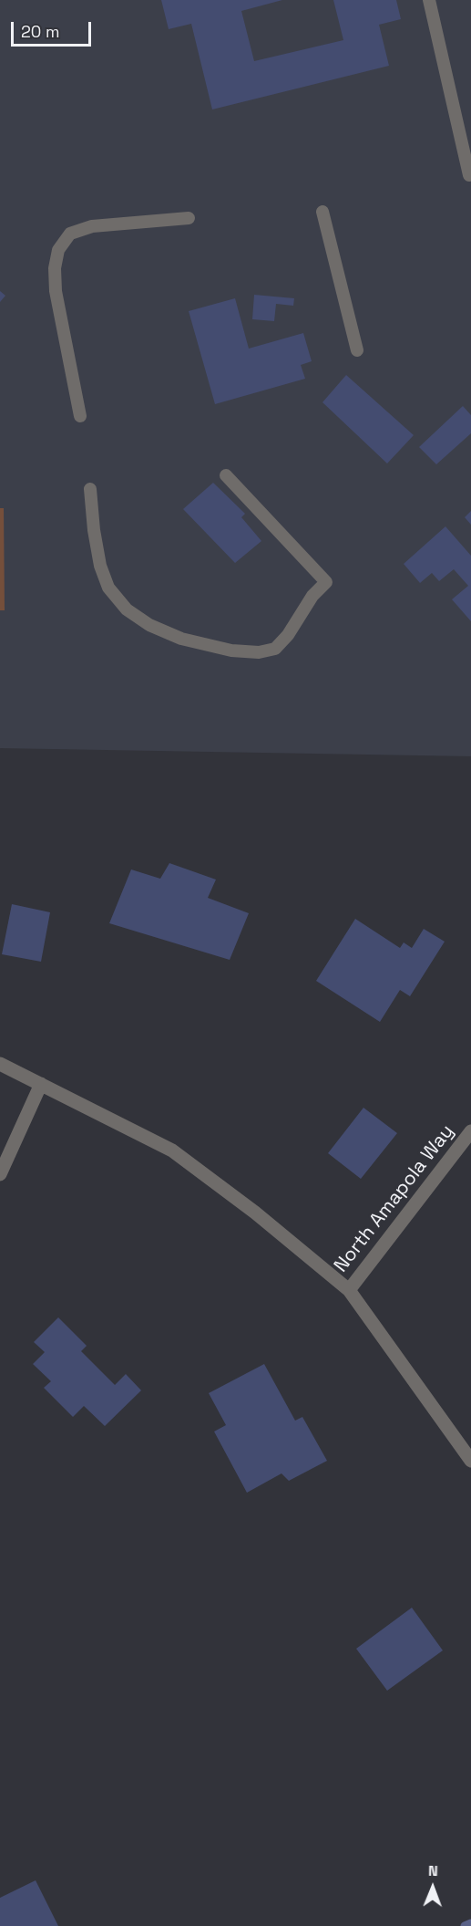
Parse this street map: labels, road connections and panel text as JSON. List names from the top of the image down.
{
  "streets": {
    "street": ["North Amapola Way"]
  },
  "scale_bar": "20 m",
  "north": "top"
}
